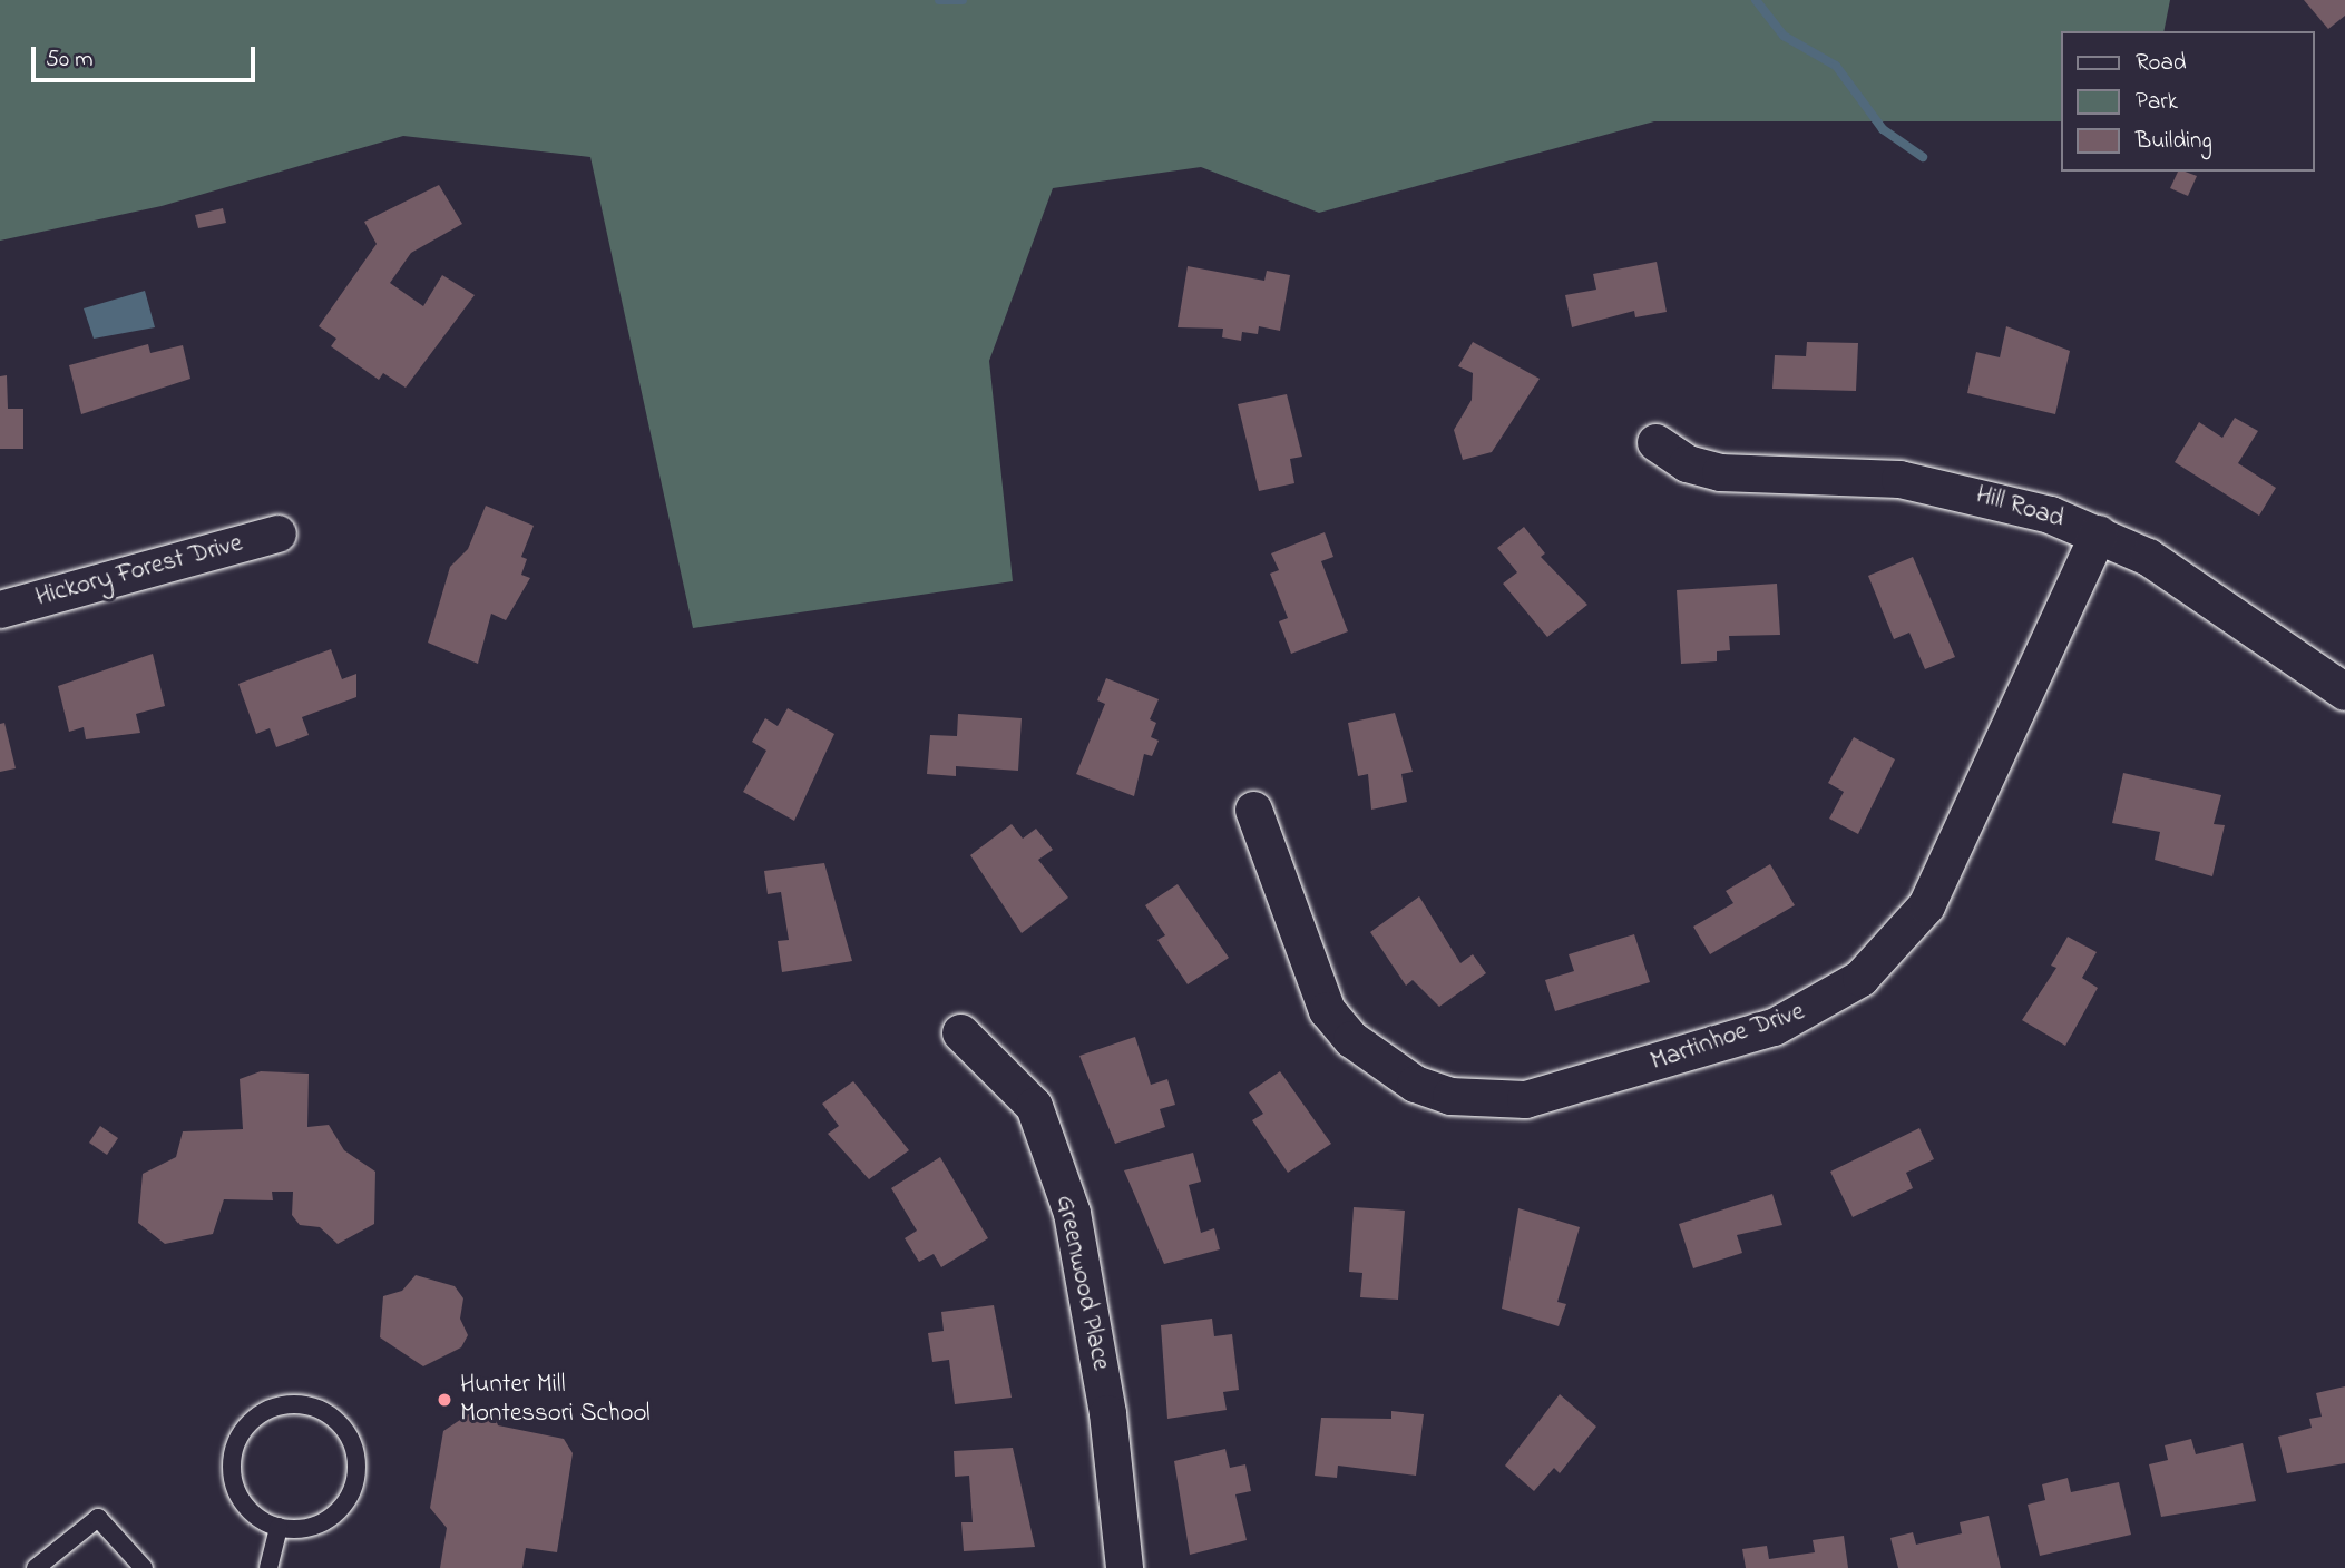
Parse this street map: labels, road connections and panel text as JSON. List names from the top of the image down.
{
  "streets": {
    "street": [
      "Hill Road",
      "Hickory Forest Drive",
      "Martinhoe Drive",
      "Greenwood Place"
    ]
  },
  "crossings": [
    ["Hill Road", "Martinhoe Drive"]
  ],
  "places": ["Hunter Mill Montessori School"],
  "legend": ["Road", "Park", "Building"],
  "scale_bar": "50 m"
}
